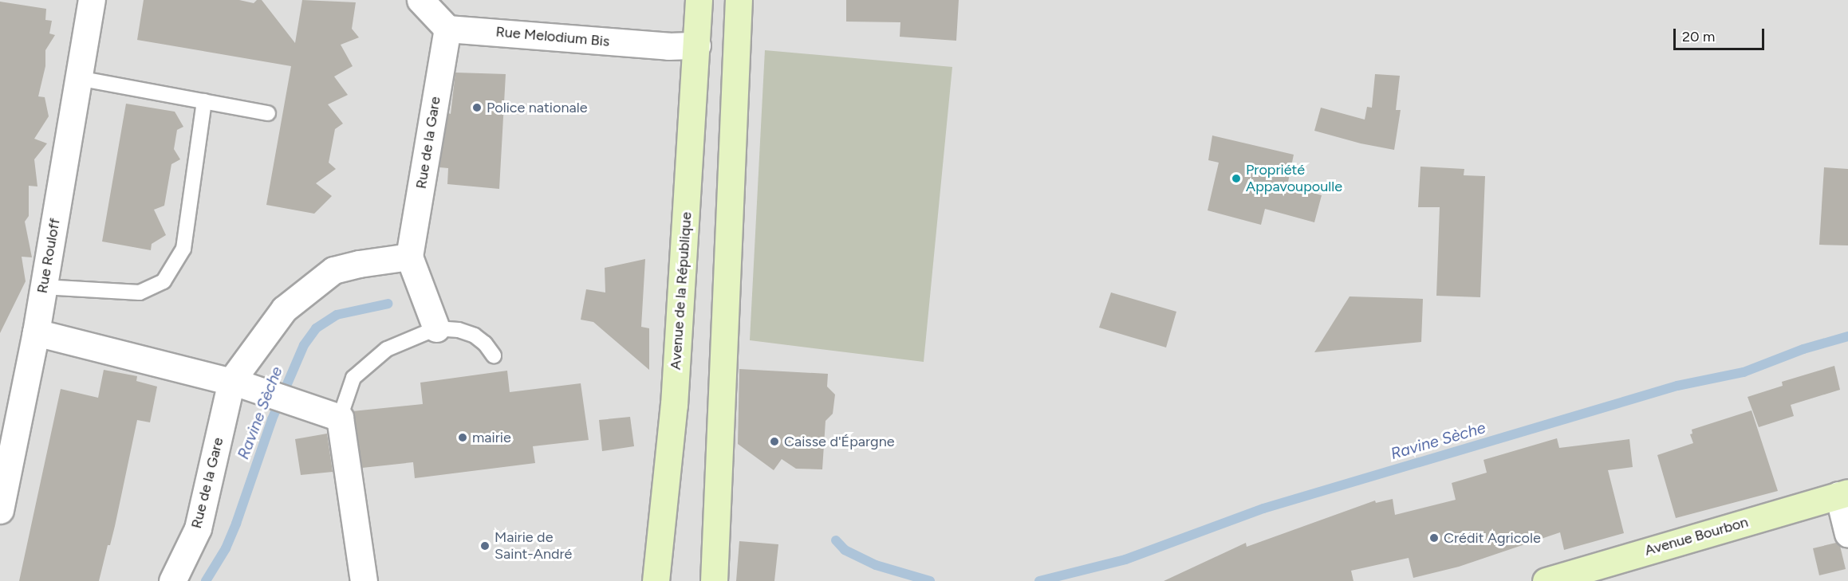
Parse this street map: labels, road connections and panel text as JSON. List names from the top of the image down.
{
  "streets": {
    "main road": ["Avenue de la République", "Avenue Bourbon"],
    "street": ["Rue Melodium Bis", "Rue de la Gare", "Rue Rouloff"]
  },
  "crossings": [
    ["Rue Melodium Bis", "Rue de la Gare"],
    ["Rue Melodium Bis", "Avenue de la République"]
  ],
  "water": ["Ravine Sèche"],
  "places": [
    "Police nationale",
    "Propriété Appavoupoulle",
    "mairie",
    "Caisse d'Épargne",
    "Crédit Agricole",
    "Mairie de Saint-André"
  ],
  "scale_bar": "20 m"
}
